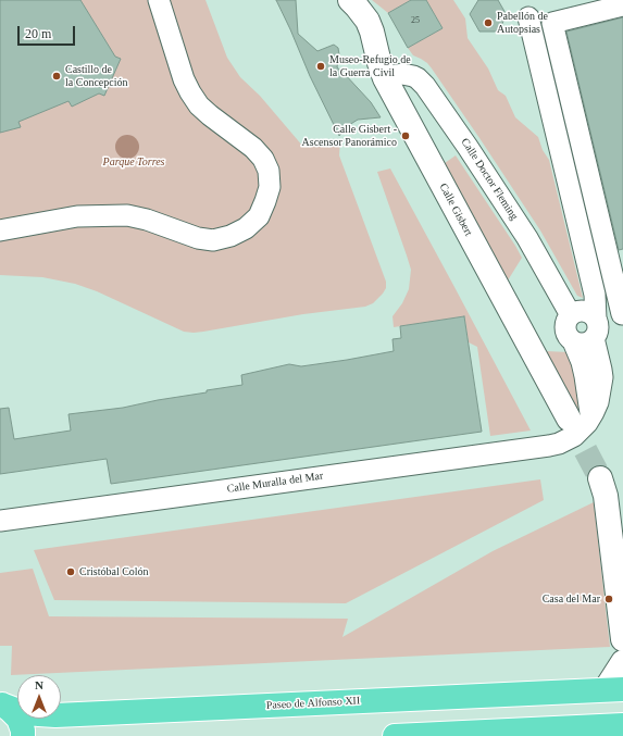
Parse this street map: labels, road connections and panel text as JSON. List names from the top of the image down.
{
  "streets": {
    "main road": ["Paseo de Alfonso XII"],
    "street": ["Calle Doctor Fleming", "Calle Gisbert", "Calle Muralla del Mar"]
  },
  "crossings": [
    ["Calle Doctor Fleming", "Calle Gisbert"],
    ["Calle Gisbert", "Calle Muralla del Mar"]
  ],
  "parks": ["Parque Torres"],
  "places": [
    "Pabellón de Autopsias",
    "Museo-Refugio de la Guerra Civil",
    "Castillo de la Concepción",
    "Calle Gisbert - Ascensor Panorámico",
    "Cristóbal Colón",
    "Casa del Mar"
  ],
  "house_numbers": ["25"],
  "scale_bar": "20 m",
  "north": "top"
}
